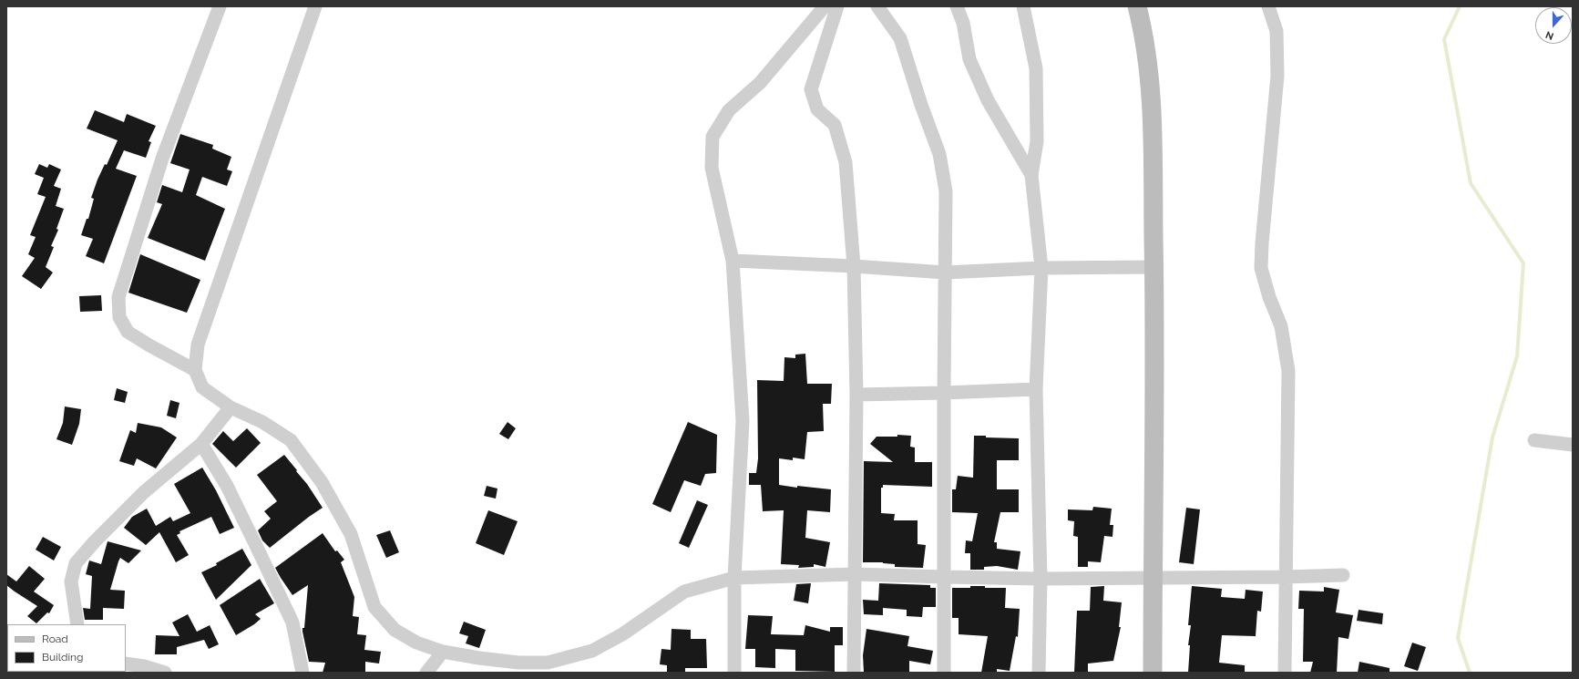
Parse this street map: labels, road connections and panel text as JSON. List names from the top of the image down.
{
  "legend": ["Road", "Building"],
  "north": "bottom"
}
